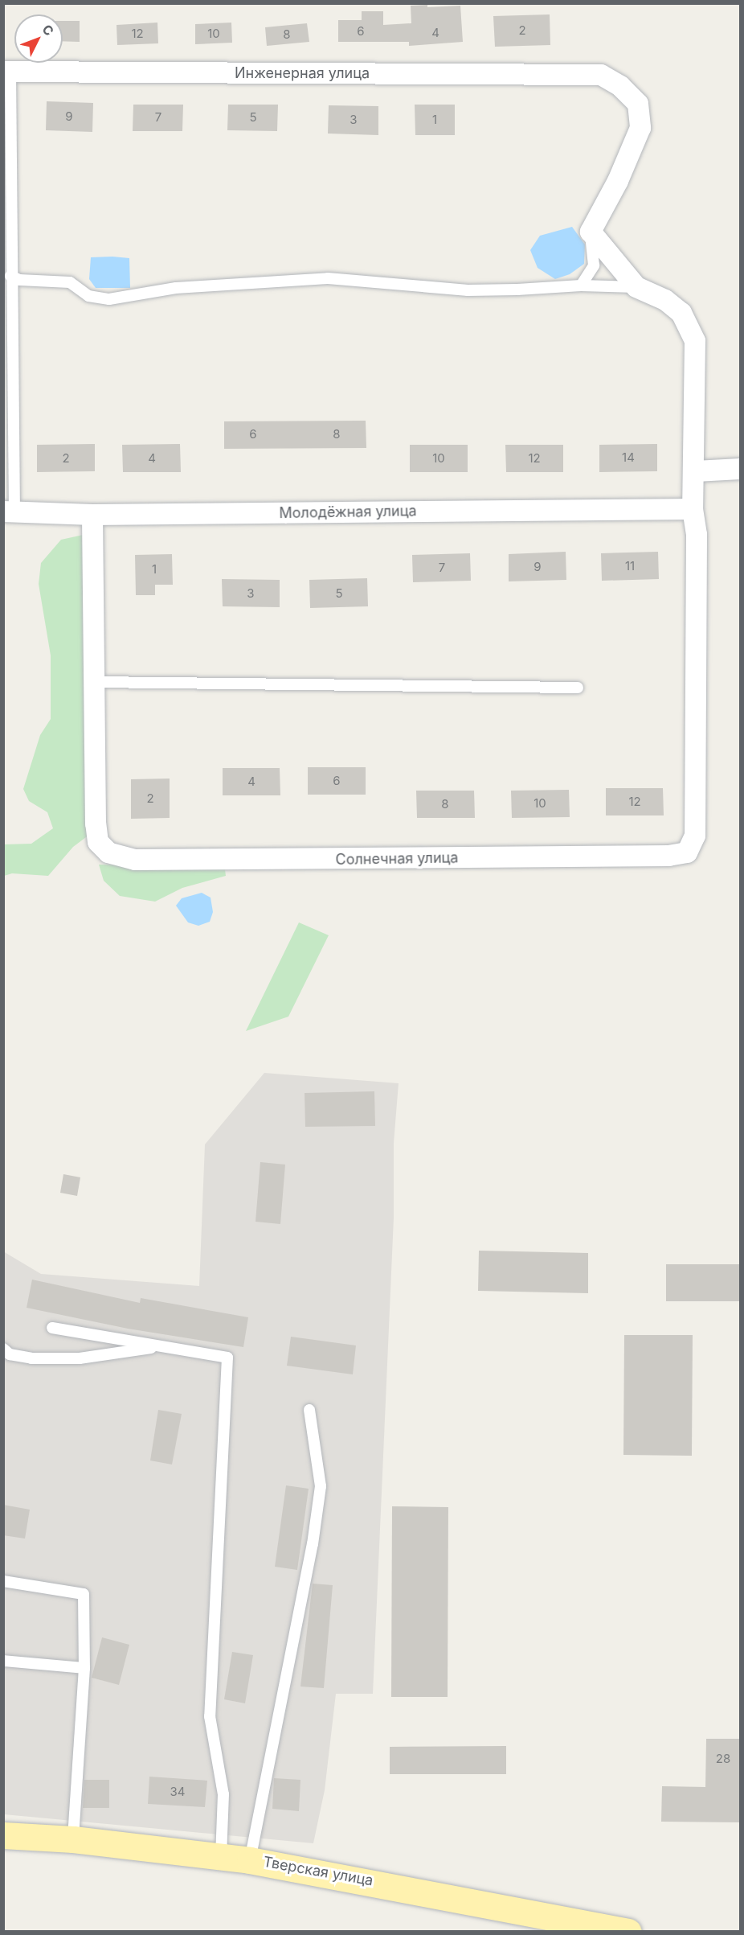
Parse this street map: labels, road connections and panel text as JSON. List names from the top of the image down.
{
  "streets": {
    "main road": ["Тверская улица"],
    "street": ["Инженерная улица", "Молодёжная улица", "Солнечная улица"]
  },
  "crossings": [
    ["Молодёжная улица", "Солнечная улица"]
  ],
  "house_numbers": [
    "2",
    "6",
    "4",
    "12",
    "10",
    "8",
    "9",
    "7",
    "5",
    "3",
    "1",
    "6",
    "8",
    "14",
    "2",
    "4",
    "10",
    "12",
    "11",
    "9",
    "7",
    "1",
    "3",
    "5",
    "6",
    "4",
    "2",
    "12",
    "10",
    "8",
    "28",
    "34"
  ],
  "north": "top right"
}
